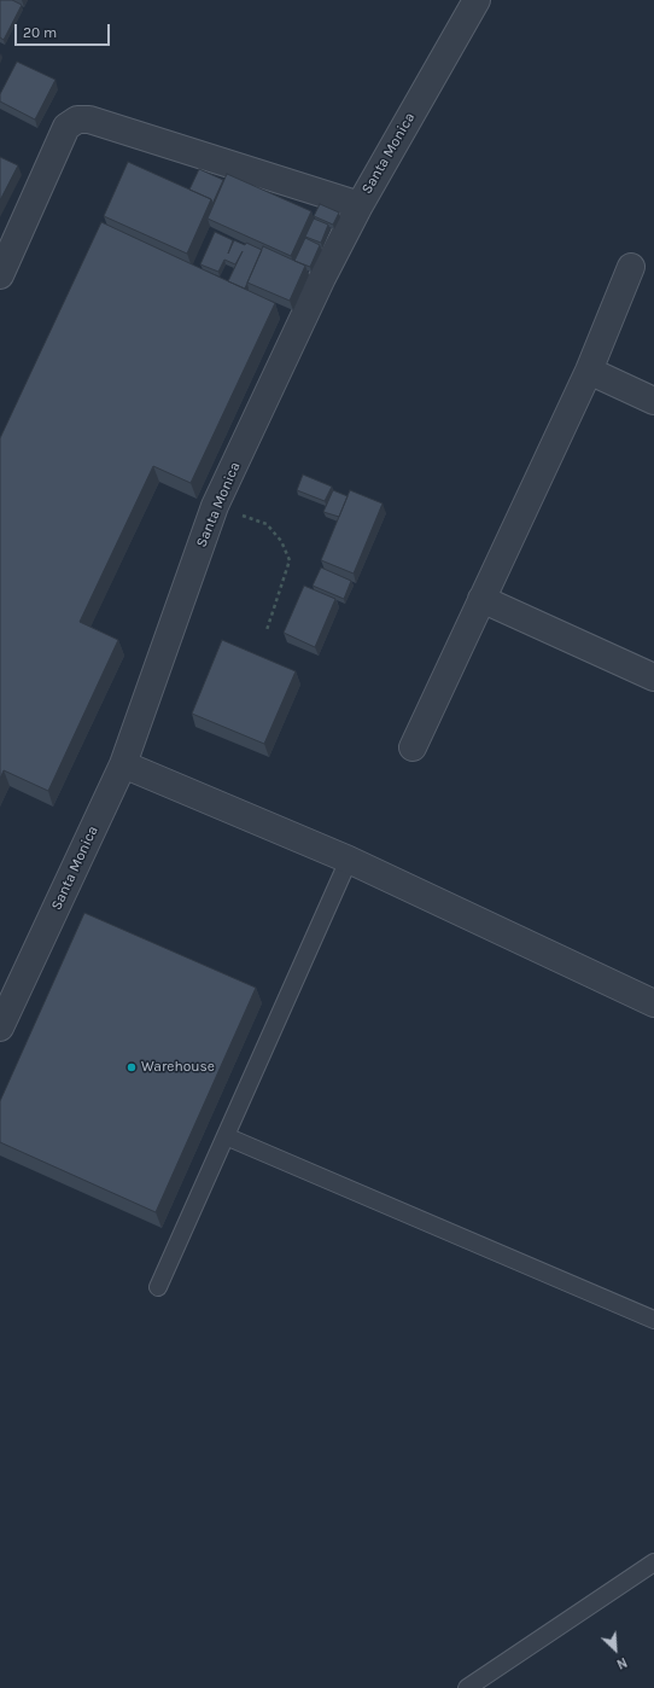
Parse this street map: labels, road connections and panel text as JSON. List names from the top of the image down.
{
  "streets": {
    "street": ["Santa Monica"]
  },
  "places": ["Warehouse"],
  "scale_bar": "20 m",
  "north": "bottom right"
}
